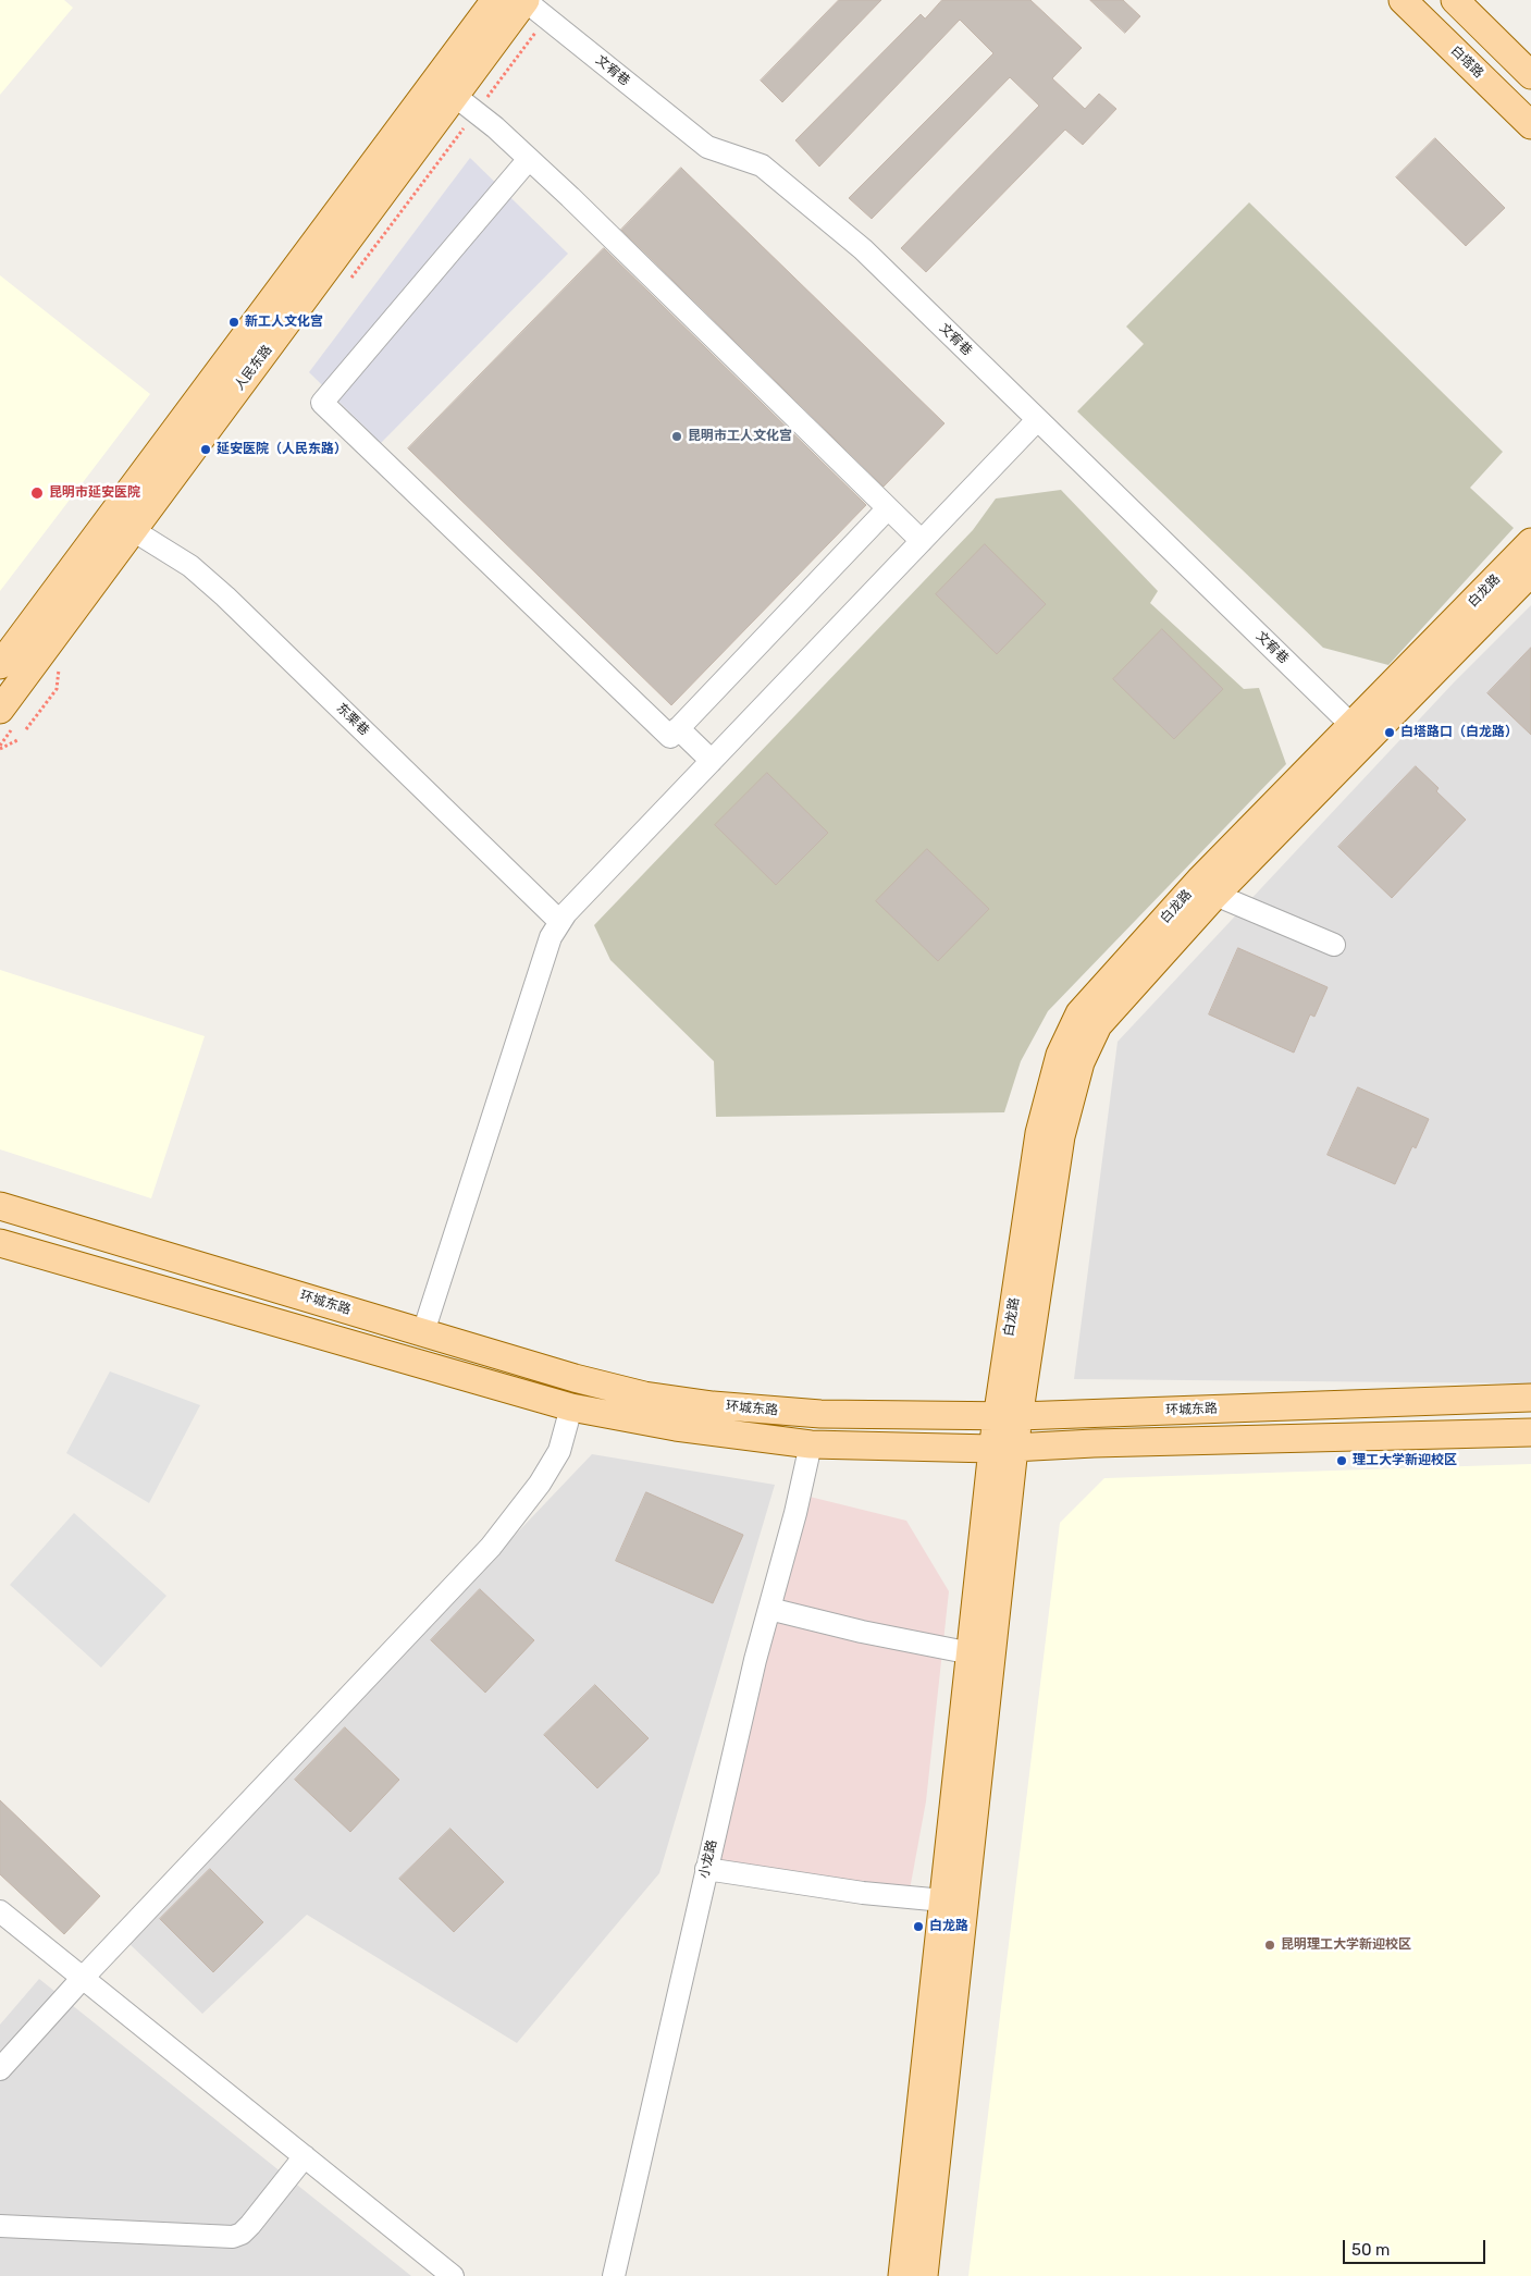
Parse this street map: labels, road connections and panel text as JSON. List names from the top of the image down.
{
  "streets": {
    "main road": [
      "白塔路",
      "人民东路",
      "白龙路",
      "环城东路"
    ],
    "street": ["文宥巷", "东栗巷", "小龙路"]
  },
  "crossings": [
    ["文宥巷", "人民东路"],
    ["文宥巷", "白龙路"],
    ["人民东路", "东栗巷"],
    ["白龙路", "环城东路"],
    ["环城东路", "小龙路"]
  ],
  "places": [
    "新工人文化宫",
    "昆明市工人文化宫",
    "延安医院（人民东路）",
    "昆明市延安医院",
    "白塔路口（白龙路）",
    "理工大学新迎校区",
    "白龙路",
    "昆明理工大学新迎校区"
  ],
  "scale_bar": "50 m"
}
